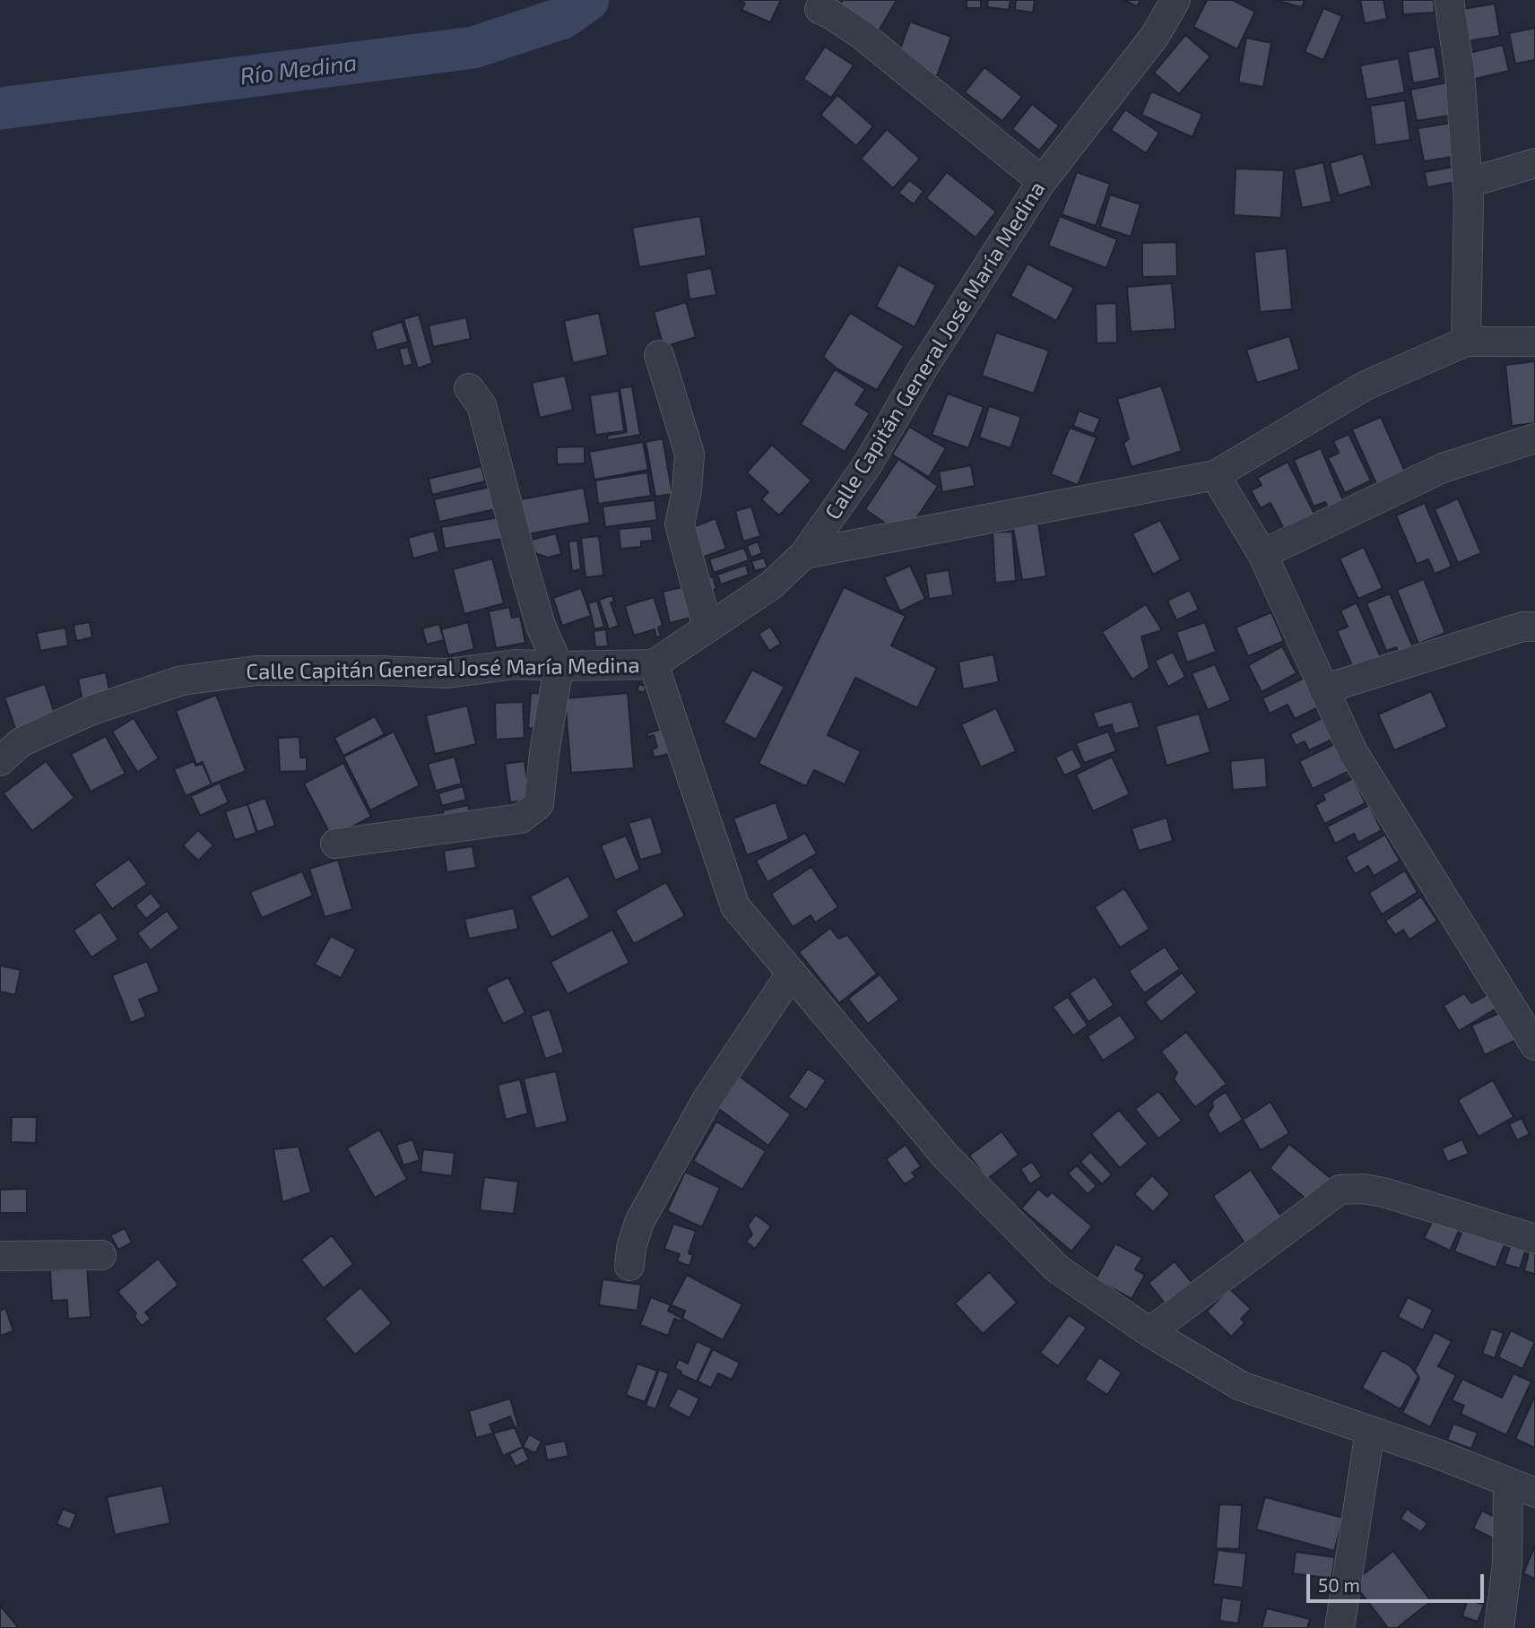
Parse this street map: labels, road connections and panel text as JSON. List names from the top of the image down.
{
  "streets": {
    "street": ["Calle Capitán General José María Medina"]
  },
  "water": ["Río Medina"],
  "scale_bar": "50 m"
}
